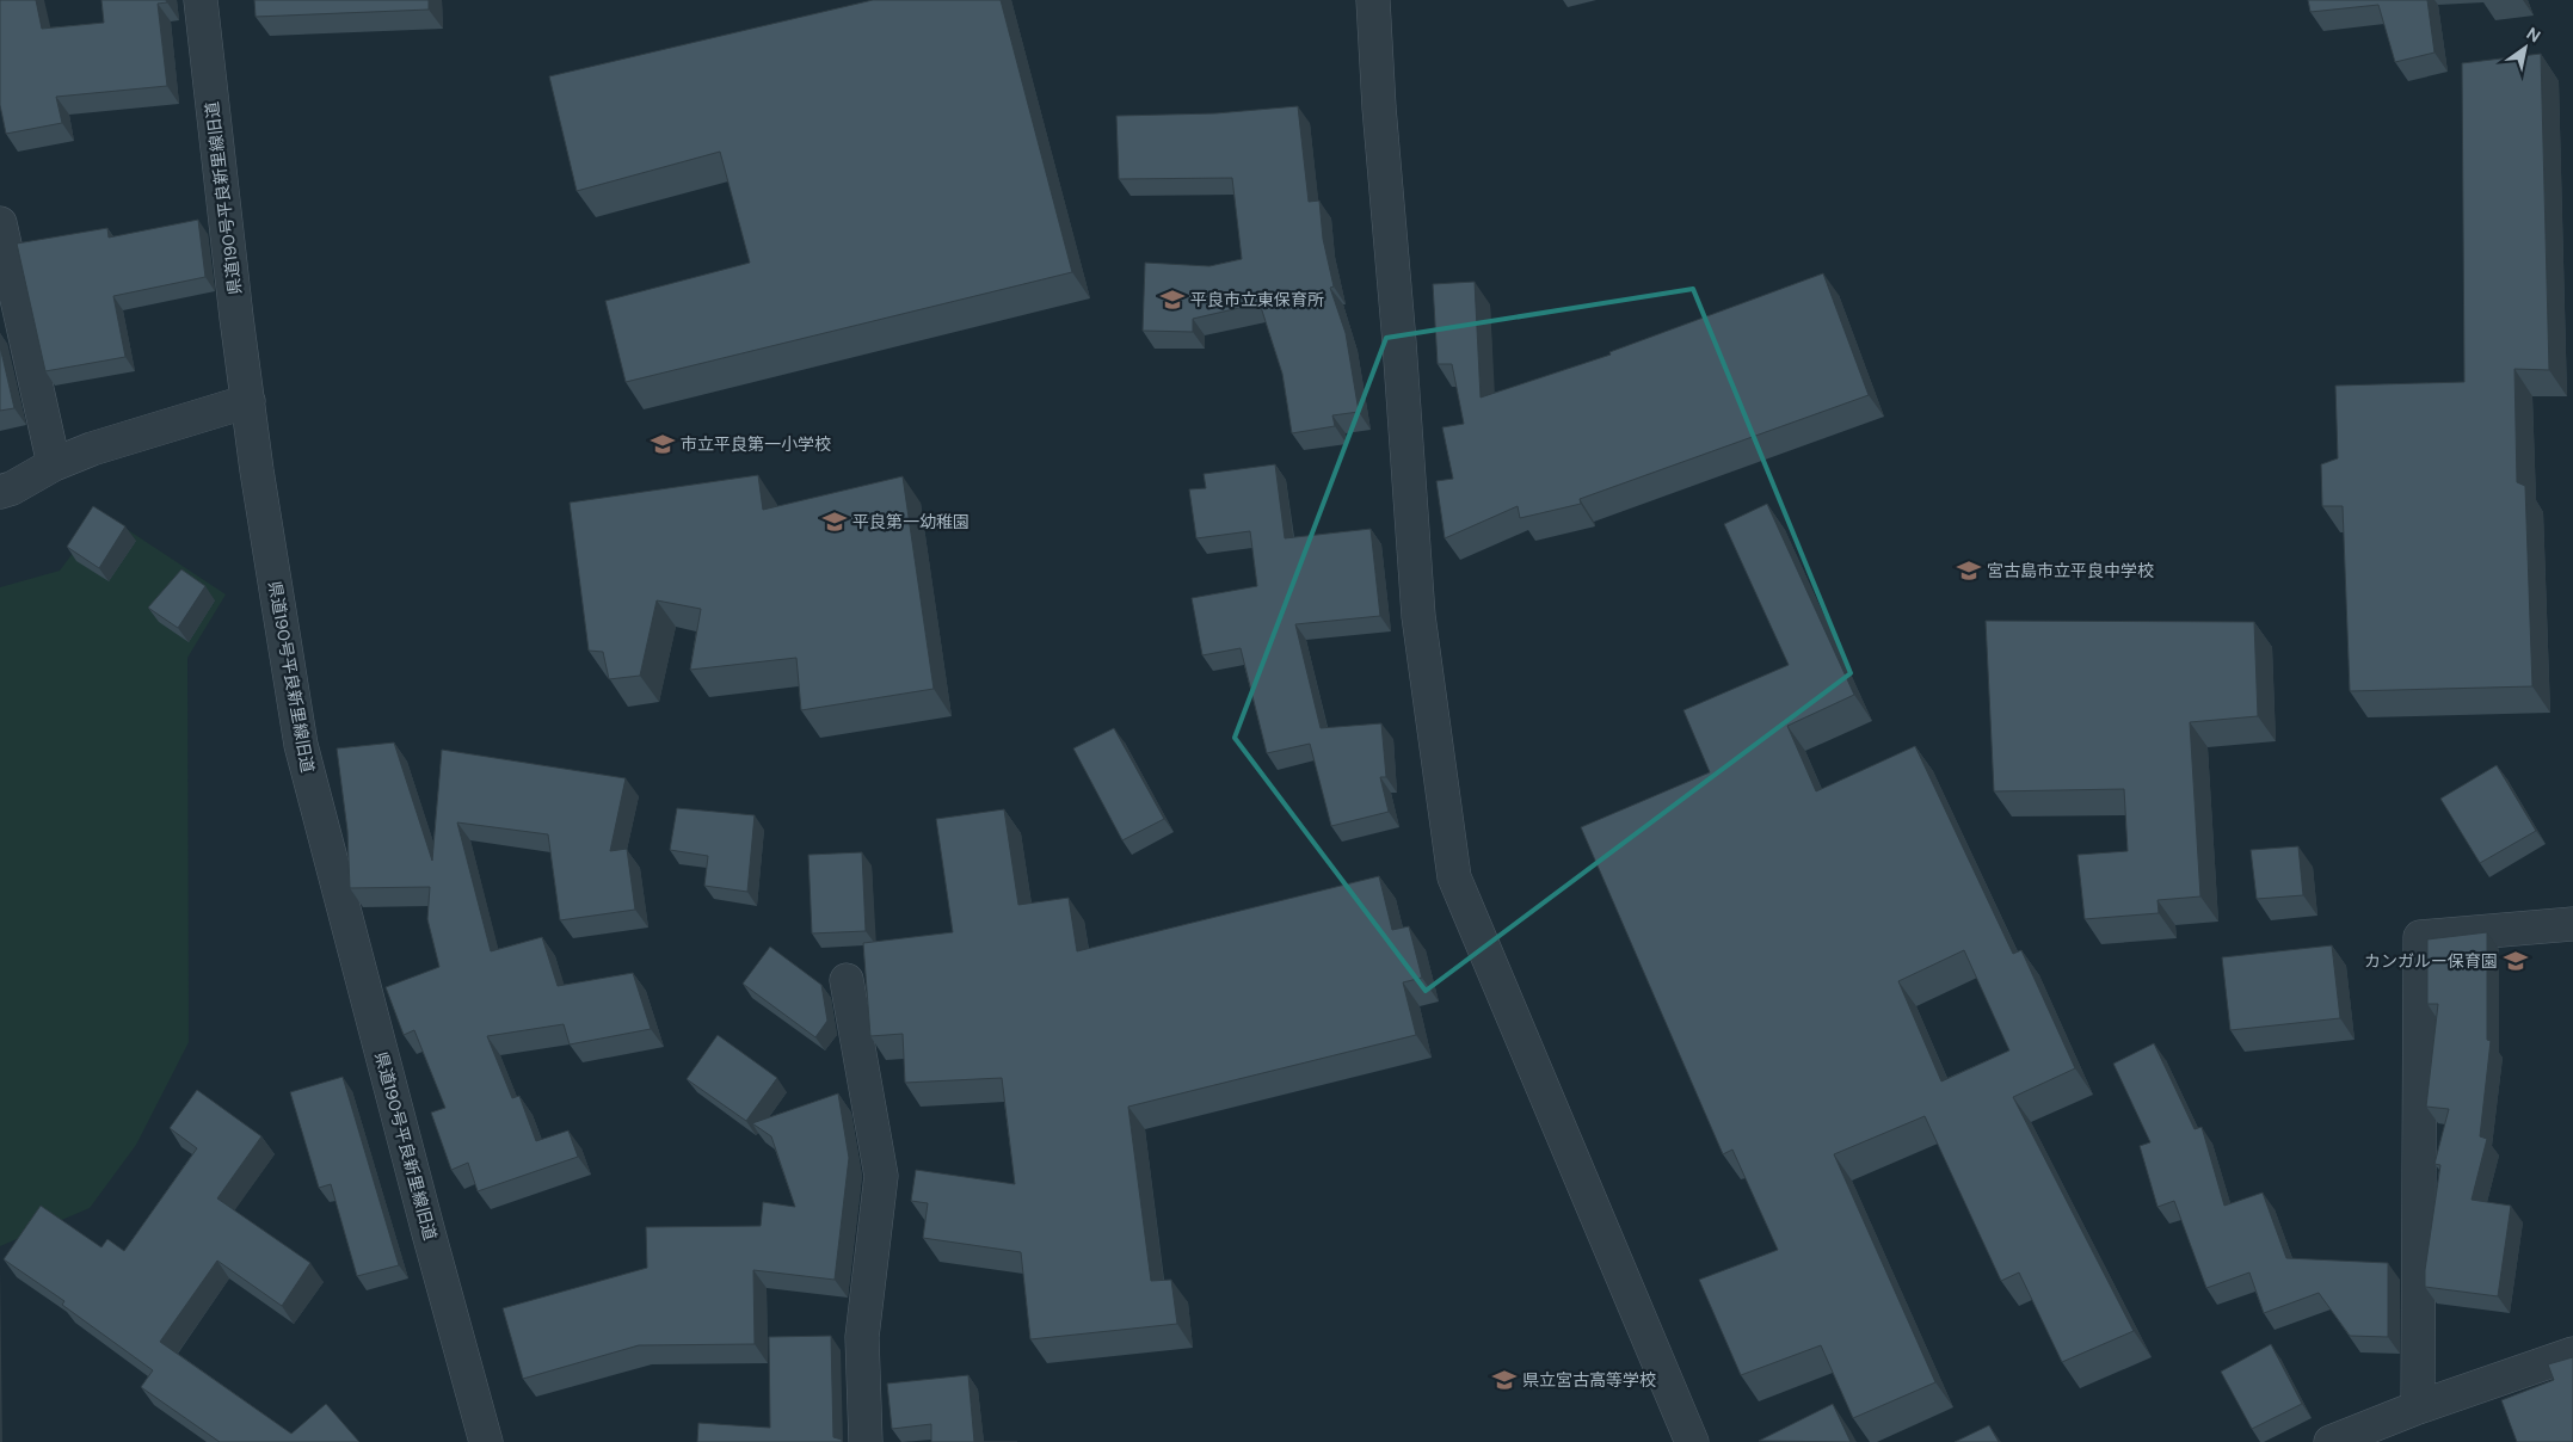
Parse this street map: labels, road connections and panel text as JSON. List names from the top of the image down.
{
  "streets": {
    "street": ["県道190号平良新里線旧道"]
  },
  "places": {
    "school or university": [
      "平良市立東保育所",
      "市立平良第一小学校",
      "平良第一幼稚園",
      "宮古島市立平良中学校",
      "カンガルー保育園",
      "県立宮古高等学校"
    ]
  },
  "north": "top right"
}
